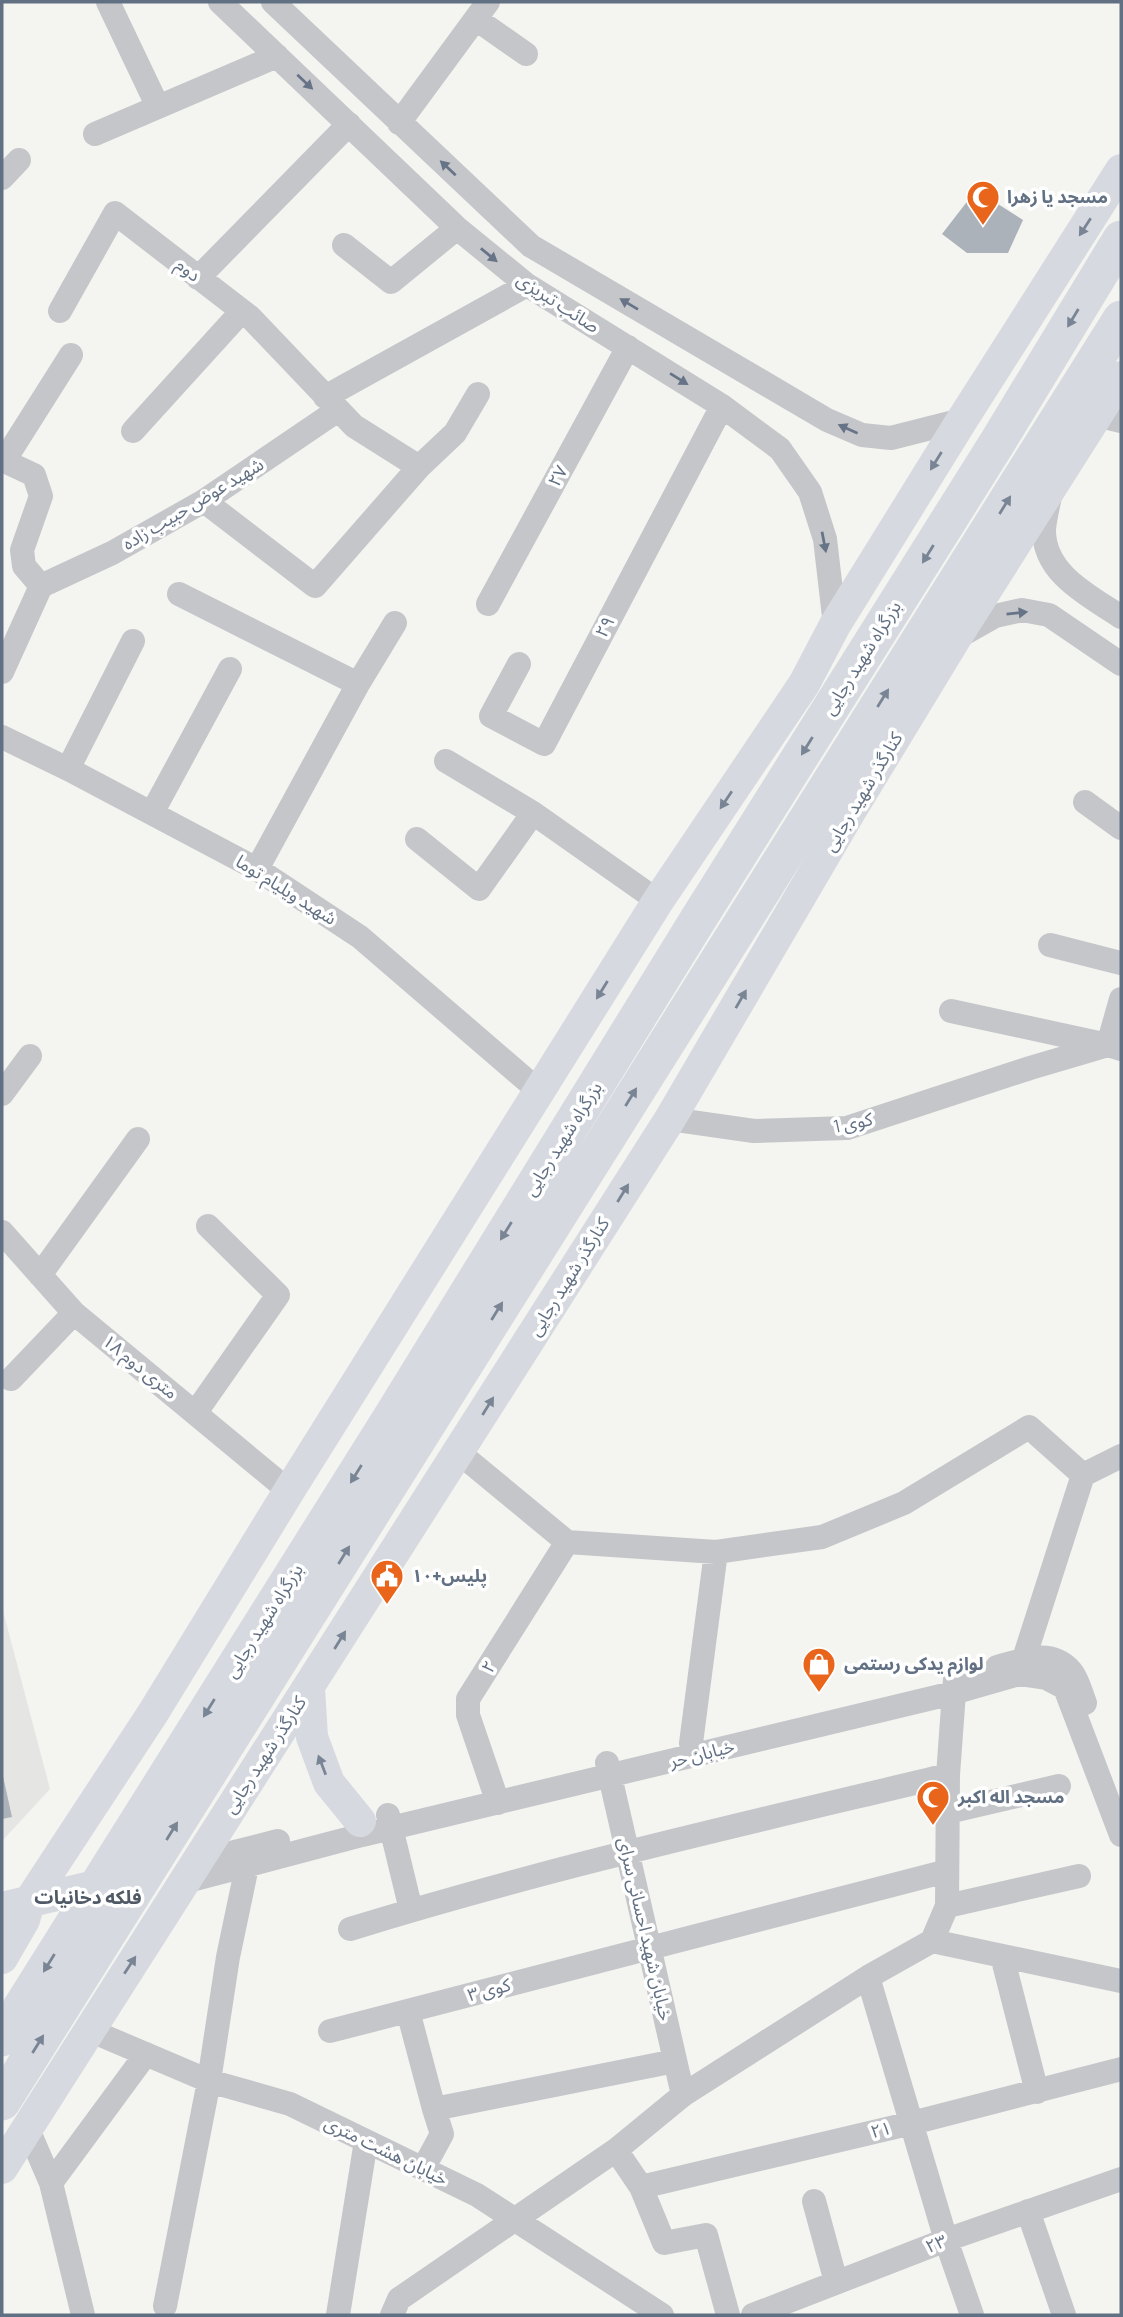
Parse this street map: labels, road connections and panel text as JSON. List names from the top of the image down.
{
  "streets": {
    "highway": ["بزرگراه شهید رجایی"],
    "main road": ["کنارگذر شهید رجایی"],
    "street": [
      "دوم",
      "صائب تبریزی",
      "۲۷",
      "شهید عوض حبیب زاده",
      "۲۹",
      "شهید ویلیام توما",
      "کوی 1",
      "۱۸ متری دوم",
      "۲",
      "خیابان حر",
      "خیابان شهید احسانی سرای",
      "کوی ۳",
      "۲۱",
      "خیابان هشت متری",
      "۲۳"
    ]
  },
  "crossings": [
    ["دوم", "شهید عوض حبیب زاده"],
    ["صائب تبریزی", "۲۷"],
    ["صائب تبریزی", "شهید عوض حبیب زاده"],
    ["صائب تبریزی", "۲۹"],
    ["بزرگراه شهید رجایی", "کنارگذر شهید رجایی"],
    ["کنارگذر شهید رجایی", "کوی 1"],
    ["کنارگذر شهید رجایی", "خیابان حر"],
    ["کنارگذر شهید رجایی", "خیابان هشت متری"],
    ["۲", "خیابان حر"],
    ["خیابان حر", "خیابان شهید احسانی سرای"],
    ["خیابان شهید احسانی سرای", "کوی ۳"]
  ],
  "districts": ["فلکه دخانیات"],
  "places": {
    "mosque": ["مسجد یا زهرا", "مسجد اله اکبر"],
    "public building": ["پلیس+١٠"],
    "shop": ["لوازم یدکی رستمی"]
  }
}
